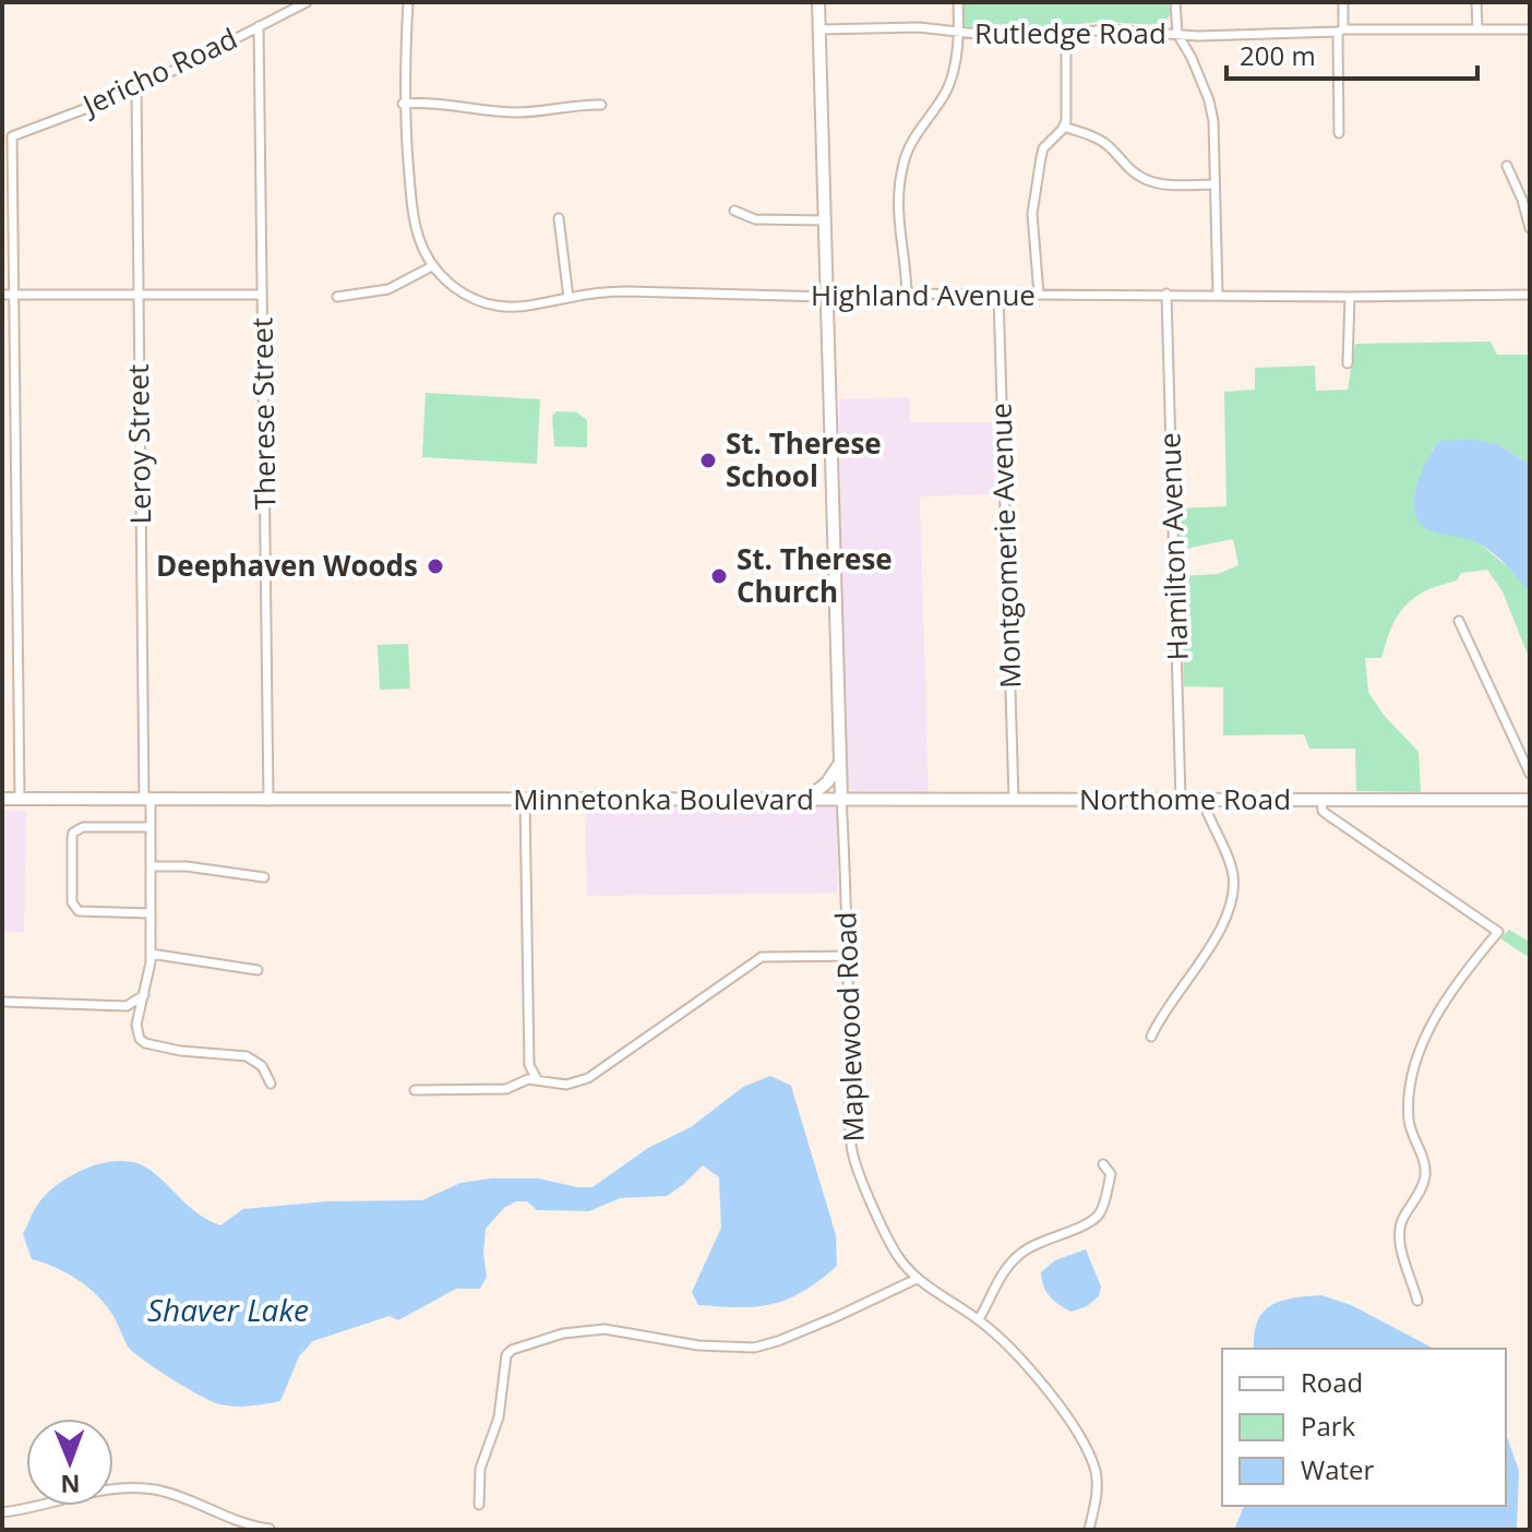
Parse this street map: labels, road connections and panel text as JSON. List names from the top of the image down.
{
  "streets": {
    "street": [
      "Rutledge Road",
      "Jericho Road",
      "Highland Avenue",
      "Therese Street",
      "Leroy Street",
      "Montgomerie Avenue",
      "Hamilton Avenue",
      "Minnetonka Boulevard",
      "Northome Road",
      "Maplewood Road"
    ]
  },
  "crossings": [
    ["Rutledge Road", "Minnetonka Boulevard"],
    ["Jericho Road", "Therese Street"],
    ["Jericho Road", "Leroy Street"],
    ["Highland Avenue", "Montgomerie Avenue"],
    ["Highland Avenue", "Hamilton Avenue"],
    ["Highland Avenue", "Minnetonka Boulevard"],
    ["Therese Street", "Minnetonka Boulevard"],
    ["Leroy Street", "Minnetonka Boulevard"],
    ["Montgomerie Avenue", "Northome Road"],
    ["Hamilton Avenue", "Northome Road"],
    ["Minnetonka Boulevard", "Northome Road"],
    ["Minnetonka Boulevard", "Maplewood Road"],
    ["Northome Road", "Maplewood Road"]
  ],
  "water": ["Shaver Lake"],
  "places": ["St. Therese School", "Deephaven Woods", "St. Therese Church"],
  "legend": ["Road", "Park", "Water"],
  "scale_bar": "200 m",
  "north": "bottom"
}
